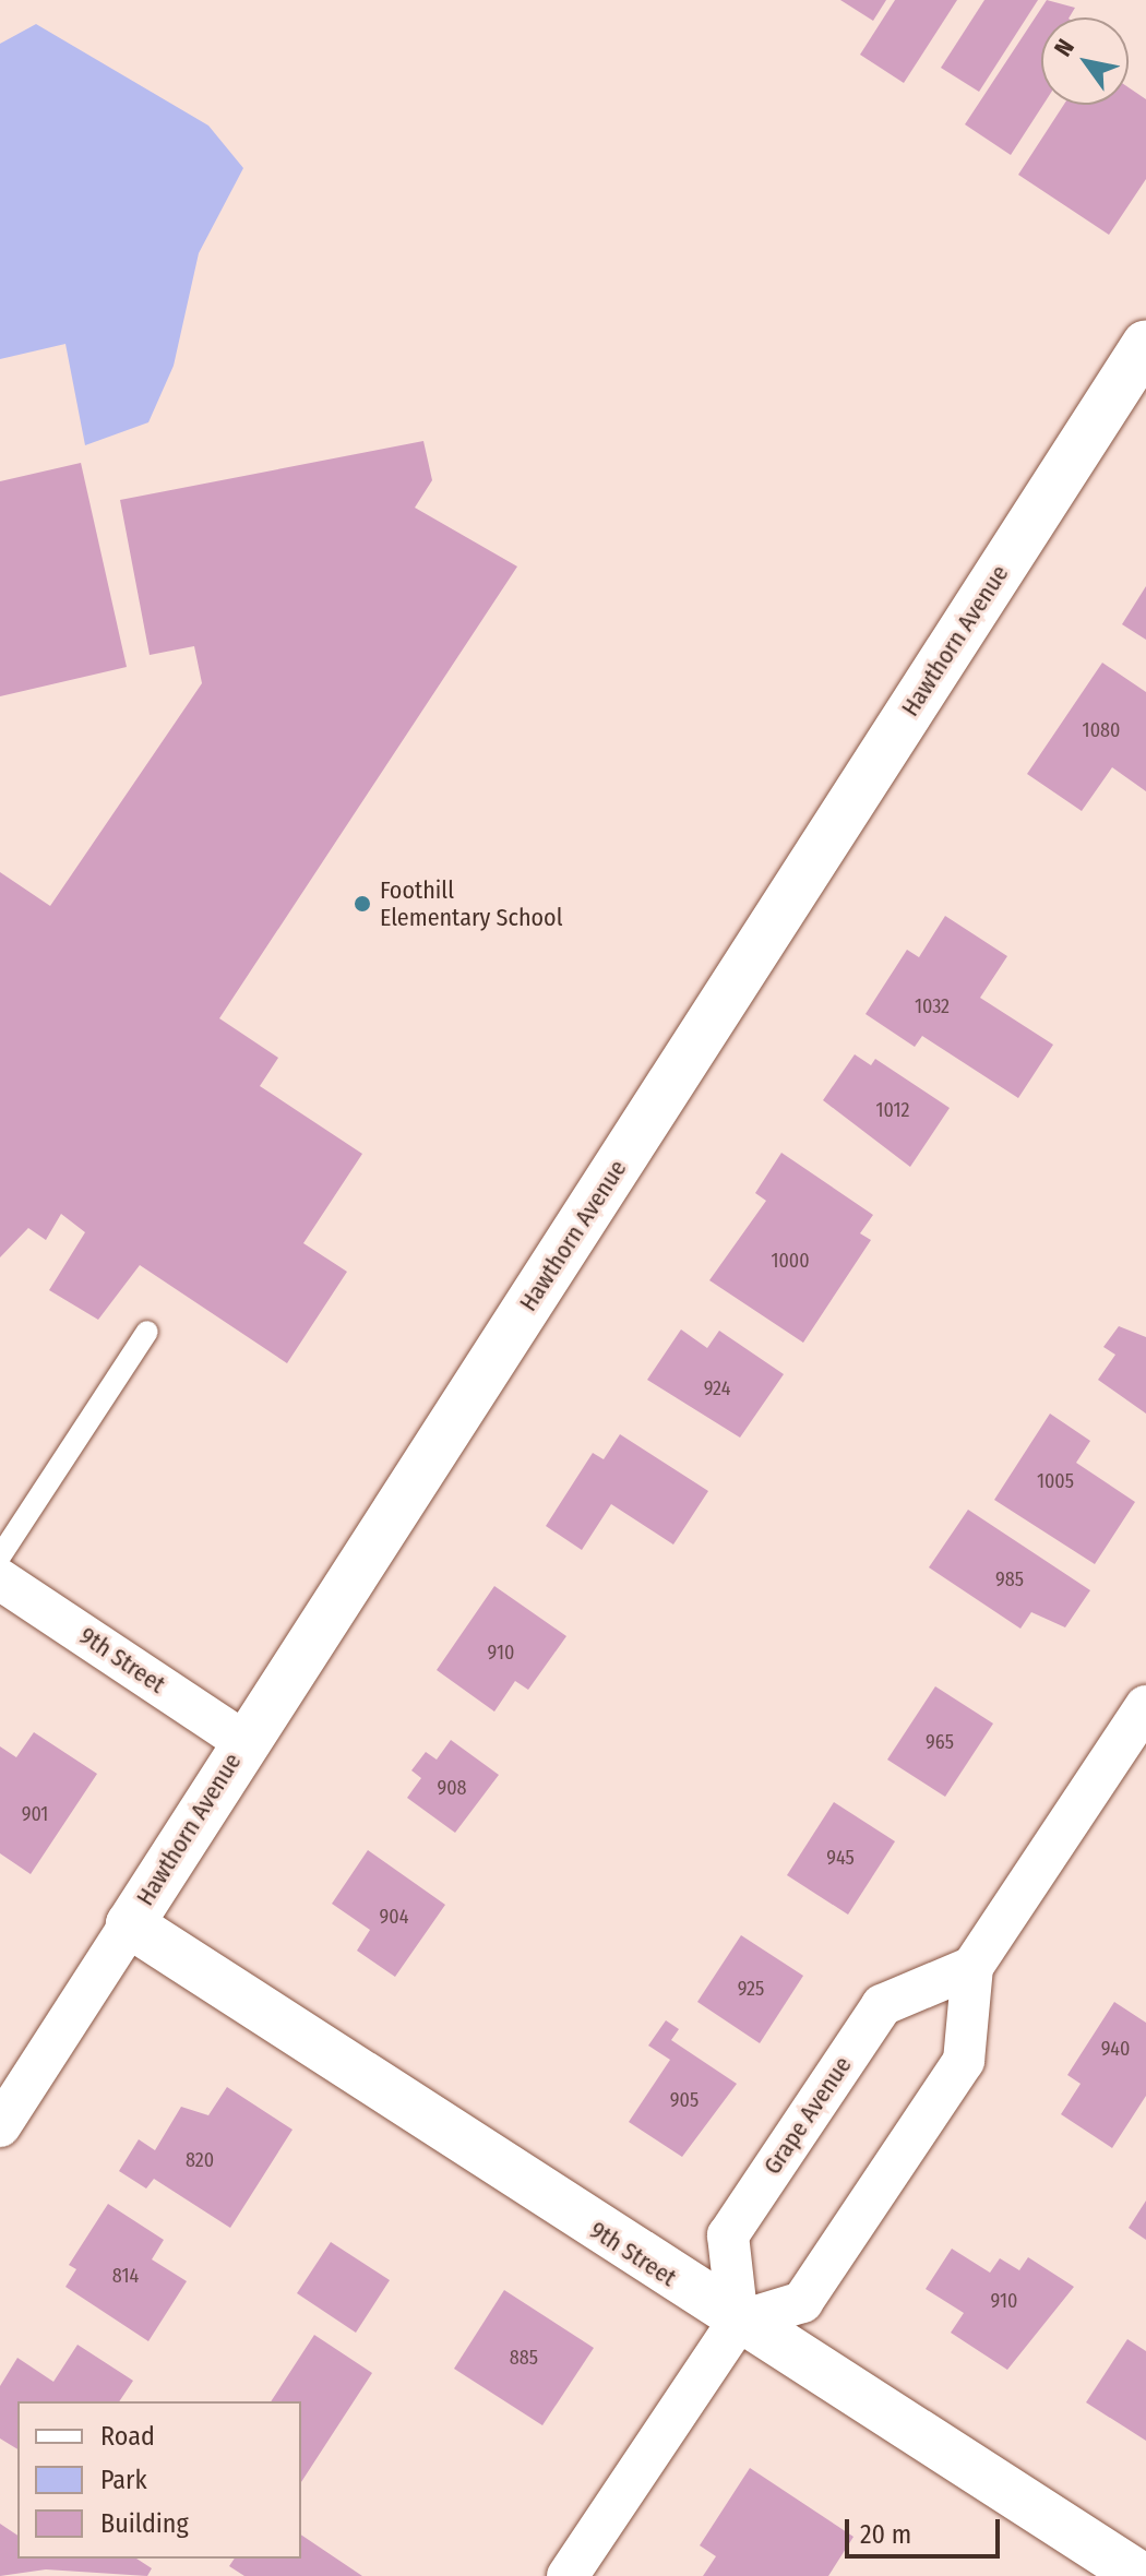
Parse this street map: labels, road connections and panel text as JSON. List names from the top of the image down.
{
  "streets": {
    "street": ["Hawthorn Avenue", "9th Street", "Grape Avenue"]
  },
  "crossings": [
    ["Hawthorn Avenue", "9th Street"],
    ["9th Street", "Grape Avenue"]
  ],
  "places": ["Foothill Elementary School"],
  "house_numbers": [
    "1080",
    "1032",
    "1012",
    "1000",
    "924",
    "1005",
    "985",
    "910",
    "965",
    "908",
    "901",
    "945",
    "904",
    "925",
    "940",
    "905",
    "820",
    "814",
    "910",
    "885"
  ],
  "legend": ["Road", "Park", "Building"],
  "scale_bar": "20 m",
  "north": "top left"
}
